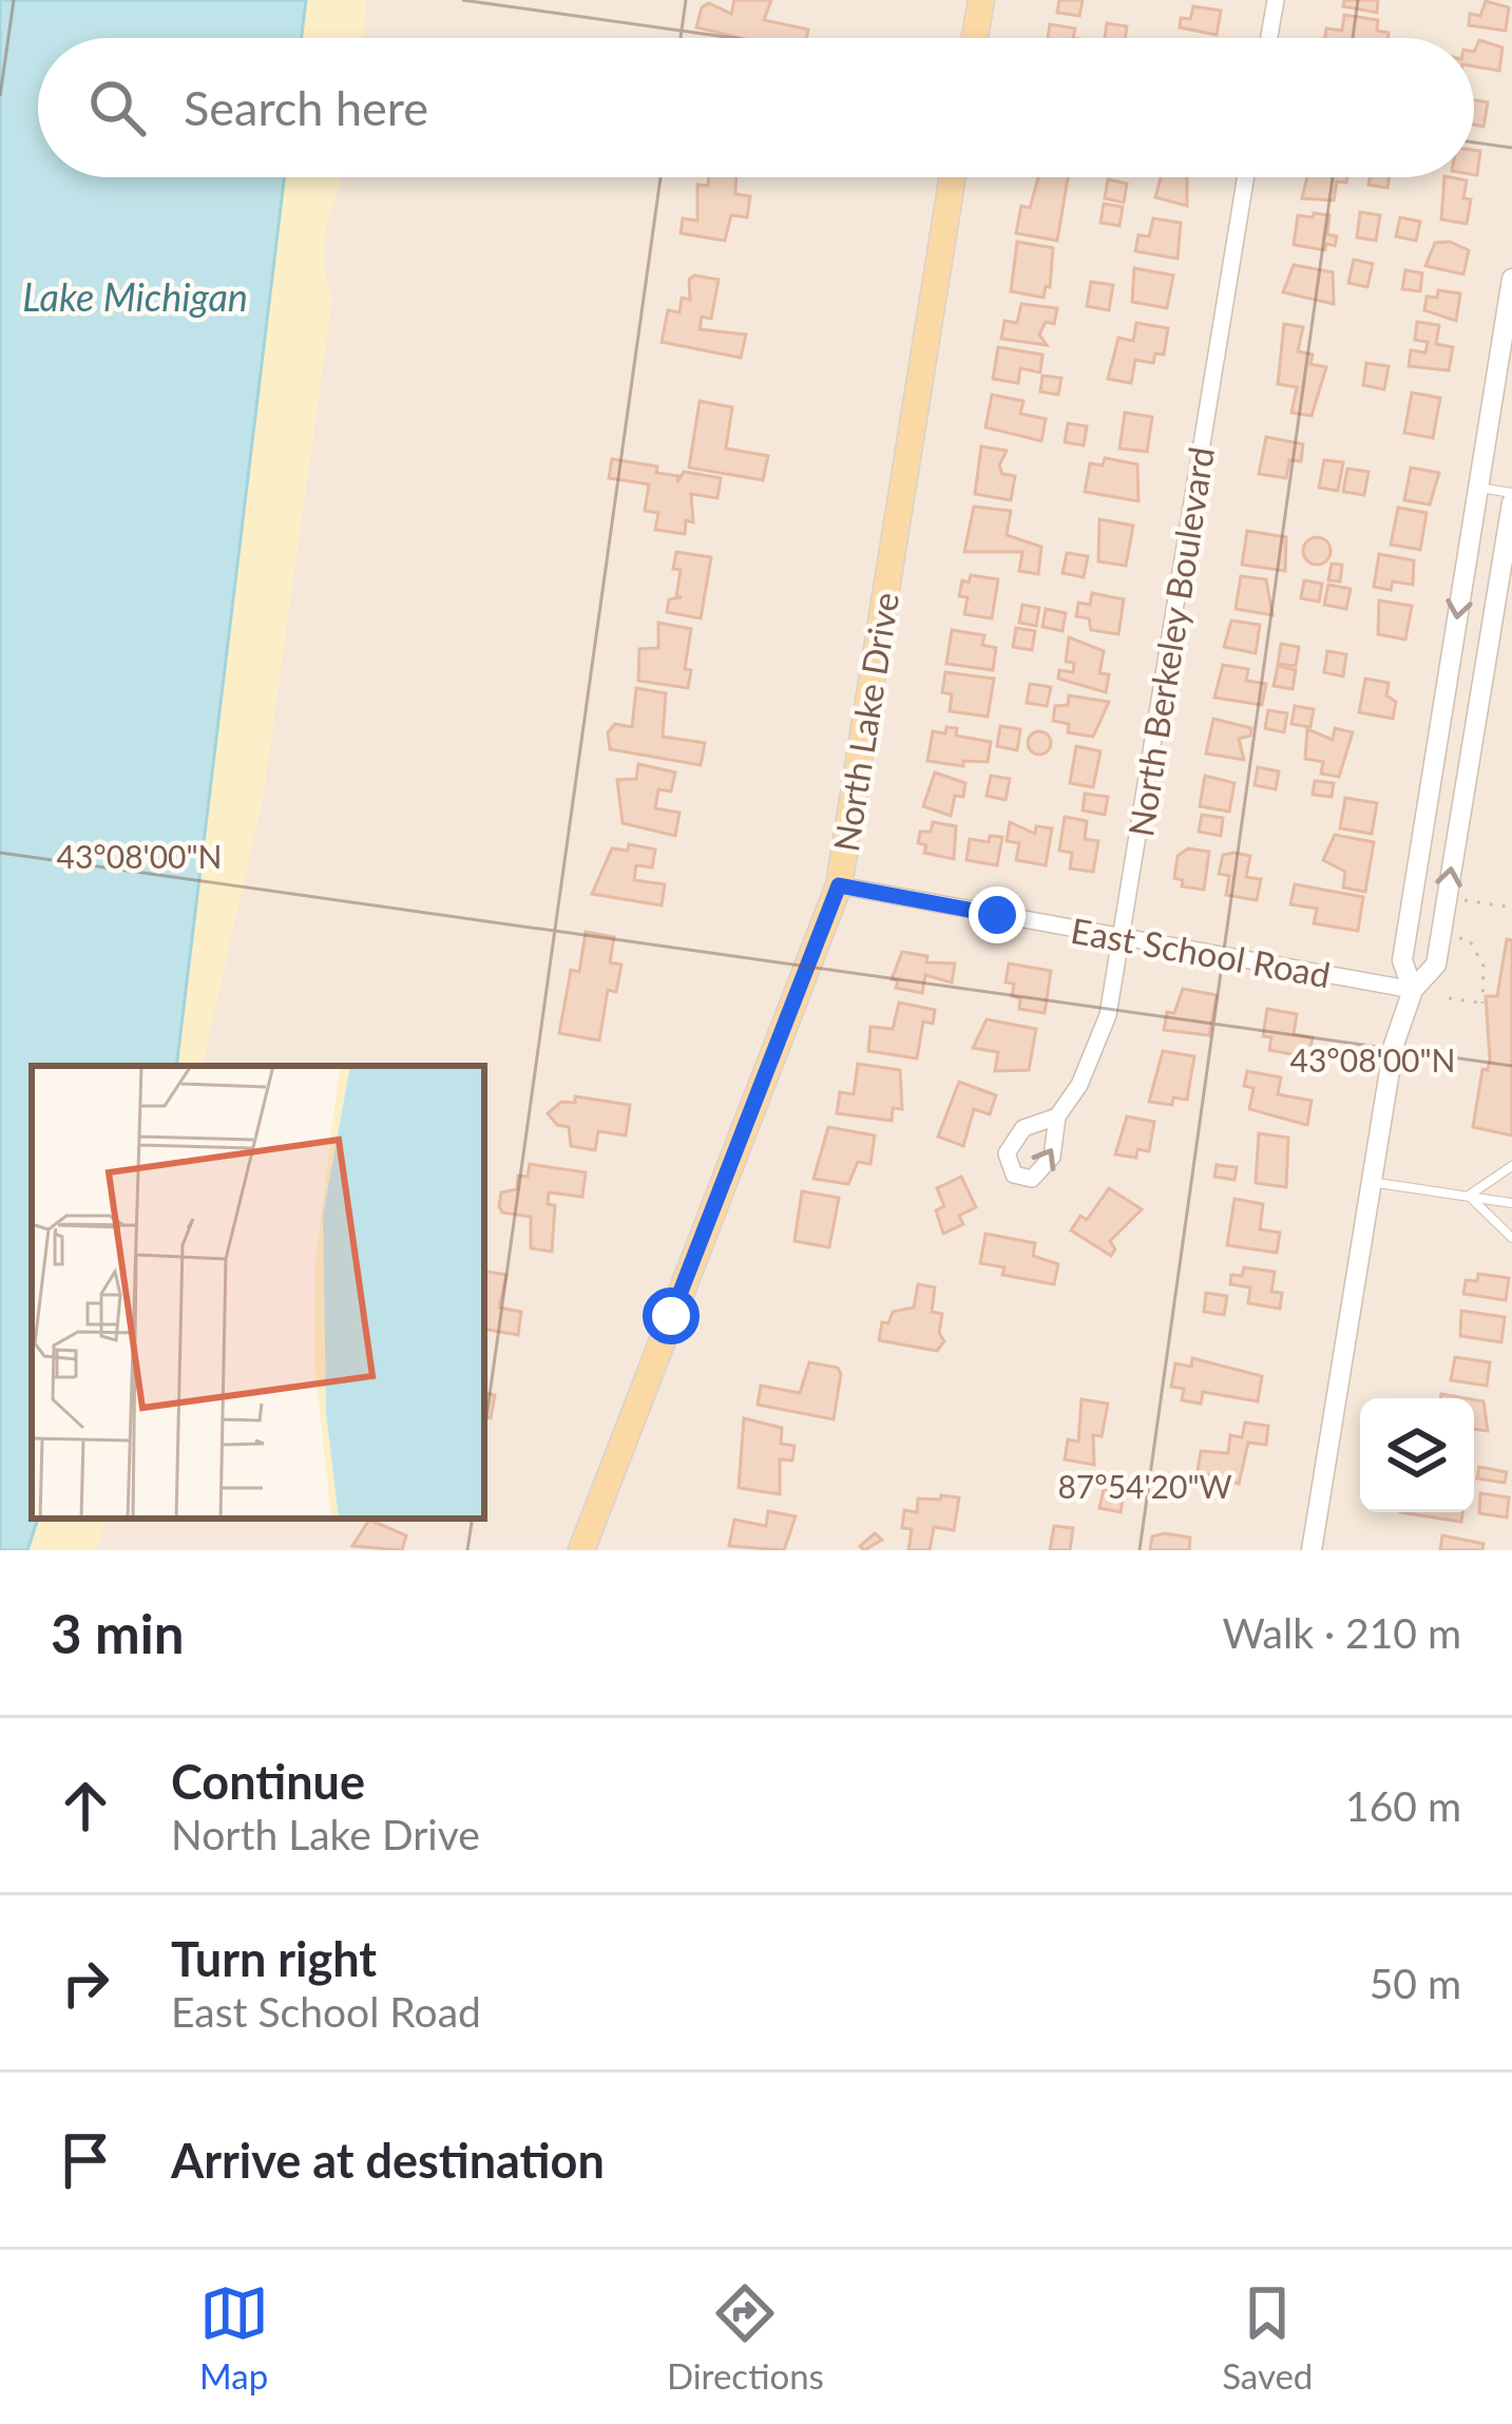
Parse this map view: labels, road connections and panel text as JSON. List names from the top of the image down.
{
  "streets": {
    "main road": ["North Lake Drive"],
    "street": ["North Berkeley Boulevard", "East School Road"]
  },
  "crossings": [
    ["North Berkeley Boulevard", "East School Road"],
    ["North Lake Drive", "East School Road"]
  ],
  "water": ["Lake Michigan"],
  "page": {
    "search": "Search here",
    "heading": ["3 min", "Walk · 210 m"],
    "list": [
      ["Continue", "North Lake Drive", "160 m"],
      ["Turn right", "East School Road", "50 m"],
      "Arrive at destination"
    ],
    "nav": ["Map", "Directions", "Saved"]
  },
  "coordinates": ["43°08'00\"N", "87°54'20\"W"]
}
